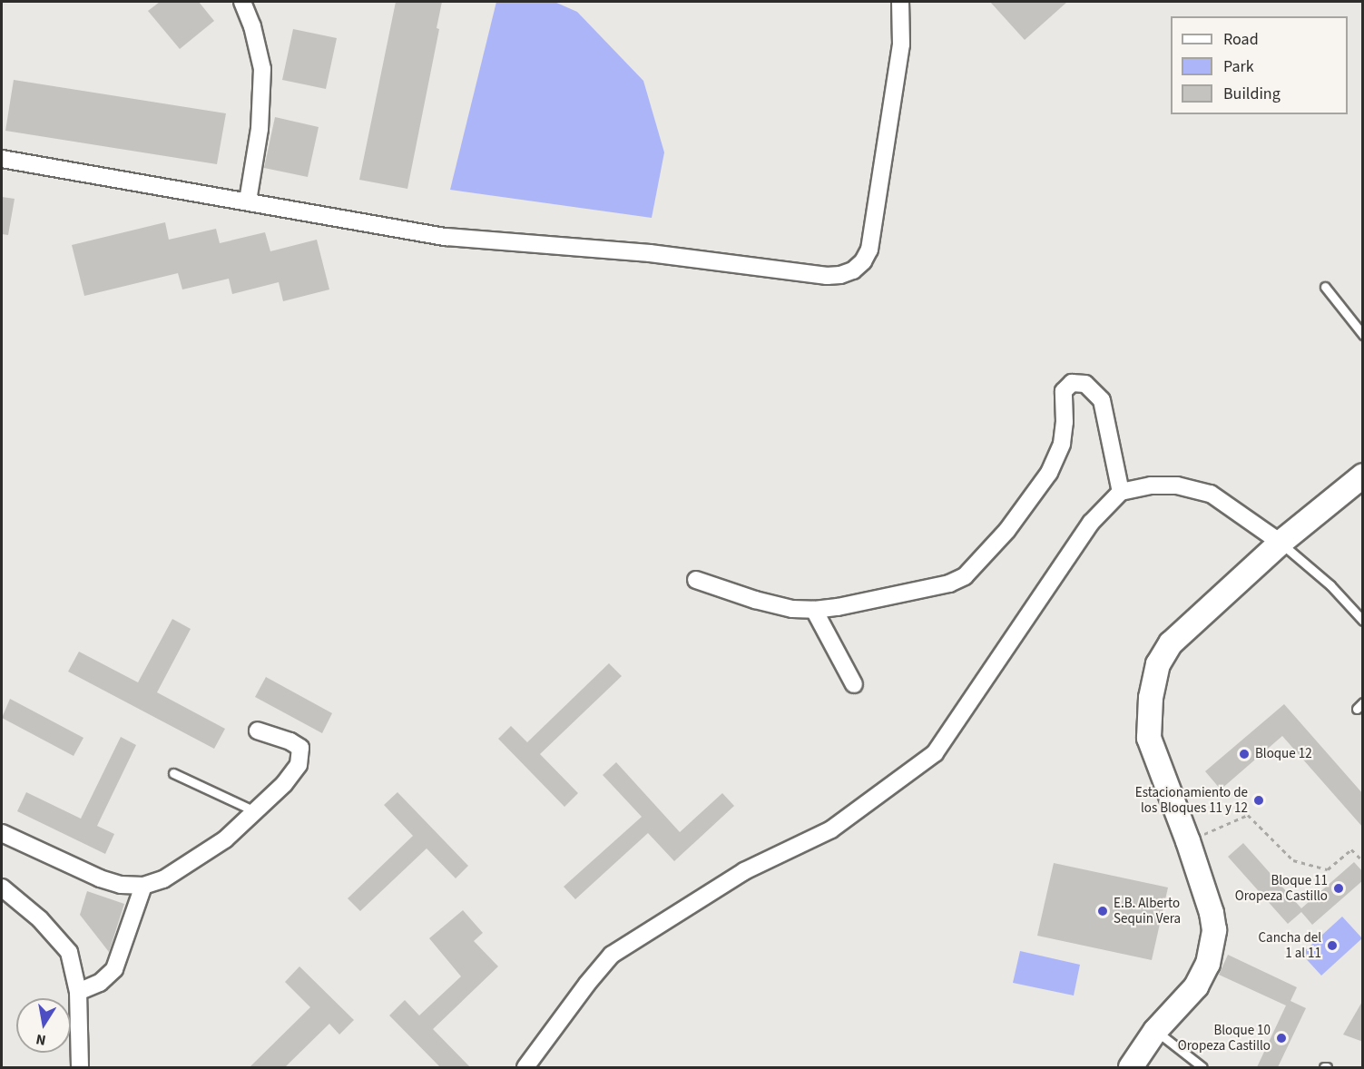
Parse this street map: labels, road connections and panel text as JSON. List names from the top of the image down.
{
  "places": [
    "Bloque 12",
    "Estacionamiento de los Bloques 11 y 12",
    "Bloque 11 Oropeza Castillo",
    "E.B. Alberto Sequin Vera",
    "Cancha del 1 al 11",
    "Bloque 10 Oropeza Castillo"
  ],
  "legend": ["Road", "Park", "Building"],
  "north": "bottom"
}
